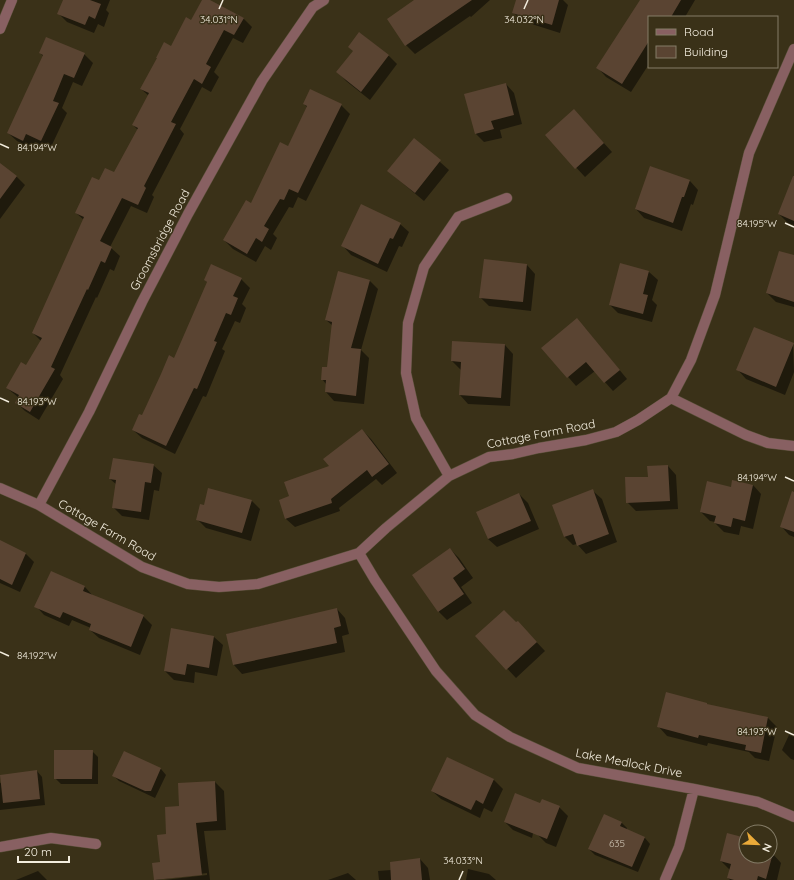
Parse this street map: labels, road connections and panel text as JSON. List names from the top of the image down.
{
  "streets": {
    "street": ["Groomsbridge Road", "Cottage Farm Road", "Lake Medlock Drive"]
  },
  "crossings": [
    ["Groomsbridge Road", "Cottage Farm Road"],
    ["Cottage Farm Road", "Lake Medlock Drive"]
  ],
  "house_numbers": ["635"],
  "legend": ["Road", "Building"],
  "scale_bar": "20 m",
  "north": "bottom right",
  "coordinates": [
    "34.031°N",
    "34.032°N",
    "84.194°W",
    "84.195°W",
    "84.193°W",
    "84.192°W",
    "34.033°N"
  ]
}
